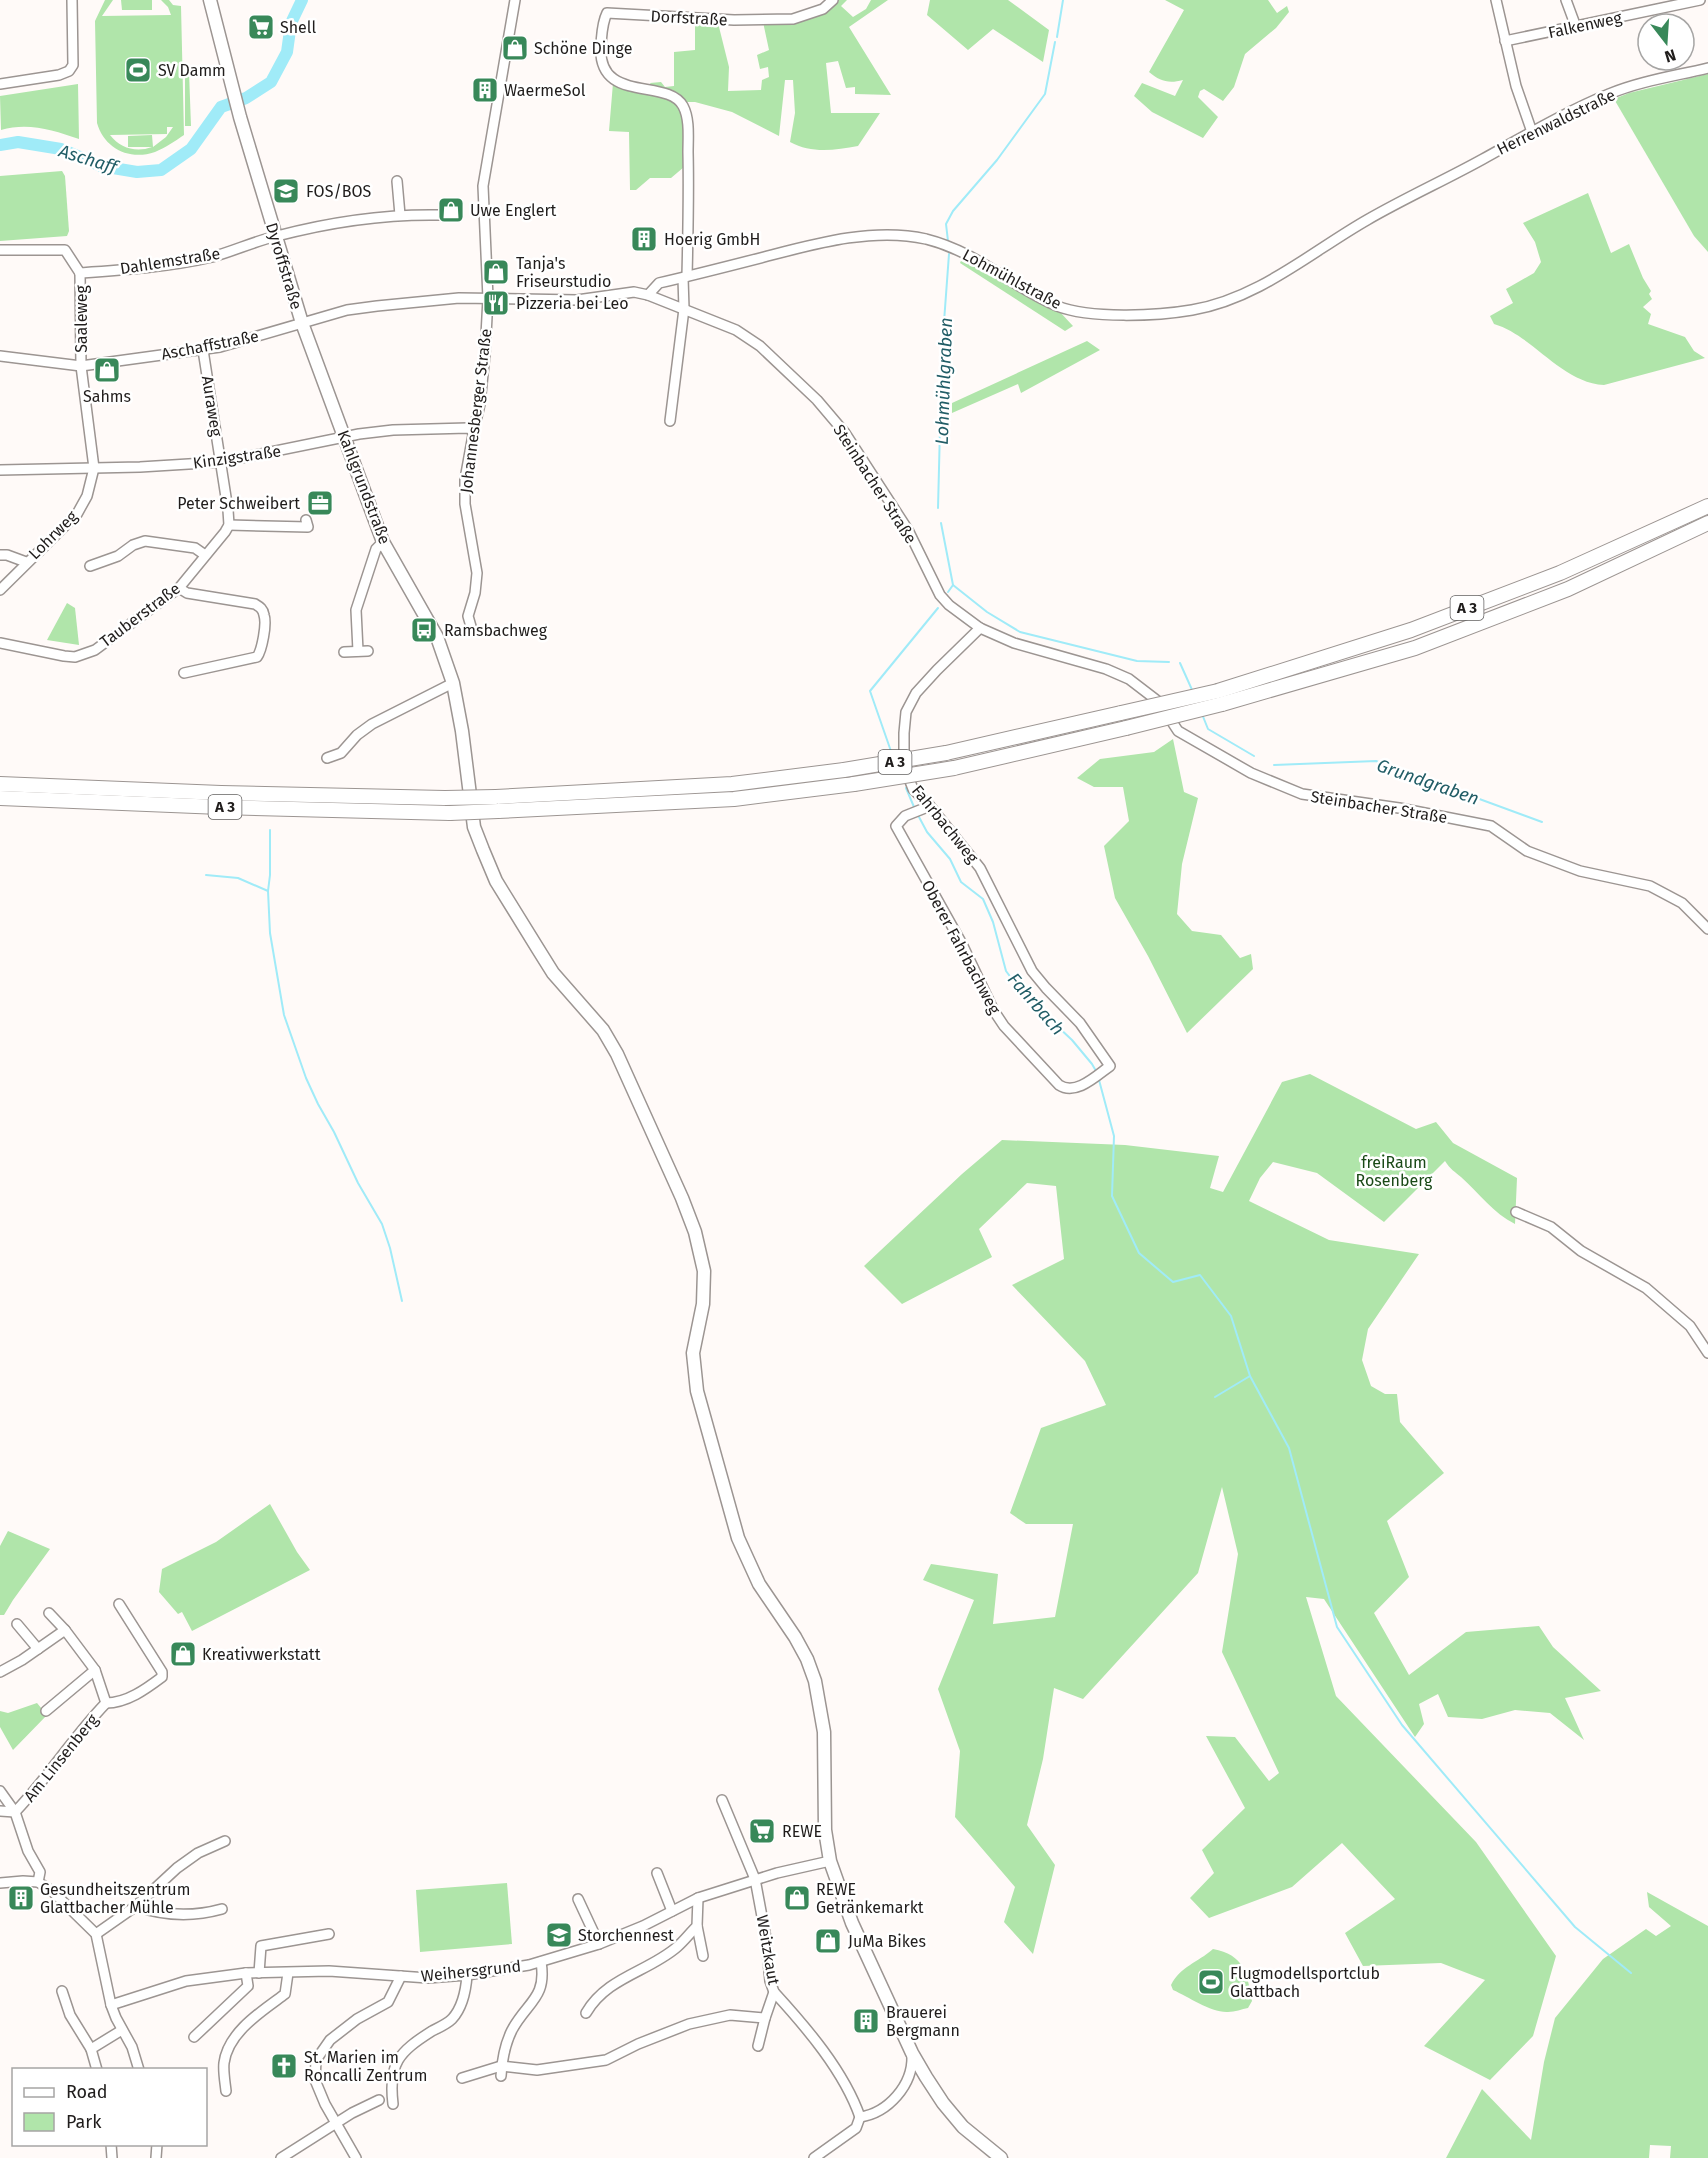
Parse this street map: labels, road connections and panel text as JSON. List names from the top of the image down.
{
  "streets": {
    "highway": ["A 3"],
    "main road": ["Dyroffstraße", "Kahlgrundstraße"],
    "street": [
      "Dorfstraße",
      "Falkenweg",
      "Herrenwaldstraße",
      "Dahlemstraße",
      "Lohmühlstraße",
      "Saaleweg",
      "Aschaffstraße",
      "Auraweg",
      "Johannesberger Straße",
      "Kinzigstraße",
      "Steinbacher Straße",
      "Lohrweg",
      "Tauberstraße",
      "Fahrbachweg",
      "Oberer Fahrbachweg",
      "Am Linsenberg",
      "Weitzkaut",
      "Weihersgrund"
    ]
  },
  "crossings": [
    ["Dorfstraße", "Lohmühlstraße"],
    ["Herrenwaldstraße", "Lohmühlstraße"],
    ["Dahlemstraße", "Dyroffstraße"],
    ["Dahlemstraße", "Saaleweg"],
    ["Dyroffstraße", "Aschaffstraße"],
    ["Dyroffstraße", "Kahlgrundstraße"],
    ["Lohmühlstraße", "Steinbacher Straße"],
    ["Saaleweg", "Aschaffstraße"],
    ["Saaleweg", "Lohrweg"],
    ["Aschaffstraße", "Auraweg"],
    ["Aschaffstraße", "Johannesberger Straße"],
    ["Aschaffstraße", "Kahlgrundstraße"],
    ["Aschaffstraße", "Lohrweg"],
    ["Auraweg", "Kinzigstraße"],
    ["Johannesberger Straße", "Kinzigstraße"],
    ["Kinzigstraße", "Kahlgrundstraße"],
    ["Kinzigstraße", "Lohrweg"],
    ["Steinbacher Straße", "Fahrbachweg"],
    ["Kahlgrundstraße", "Weihersgrund"],
    ["Fahrbachweg", "Oberer Fahrbachweg"],
    ["Weitzkaut", "Weihersgrund"]
  ],
  "water": [
    "Aschaff",
    "Lohmühlgraben",
    "Grundgraben",
    "Fahrbach"
  ],
  "parks": ["freiRaum Rosenberg"],
  "places": {
    "supermarket": ["Shell", "REWE"],
    "shop": [
      "Schöne Dinge",
      "Uwe Englert",
      "Tanja's Friseurstudio",
      "Sahms",
      "Kreativwerkstatt",
      "REWE Getränkemarkt",
      "JuMa Bikes"
    ],
    "sports": ["SV Damm", "Flugmodellsportclub Glattbach"],
    "building": [
      "WaermeSol",
      "Hoerig GmbH",
      "Gesundheitszentrum Glattbacher Mühle",
      "Brauerei Bergmann"
    ],
    "school or university": ["FOS/BOS", "Storchennest"],
    "restaurant": ["Pizzeria bei Leo"],
    "office": ["Peter Schweibert"],
    "bus stop": ["Ramsbachweg"],
    "church": ["St. Marien im Roncalli Zentrum"]
  },
  "legend": ["Road", "Park"],
  "north": "bottom"
}
